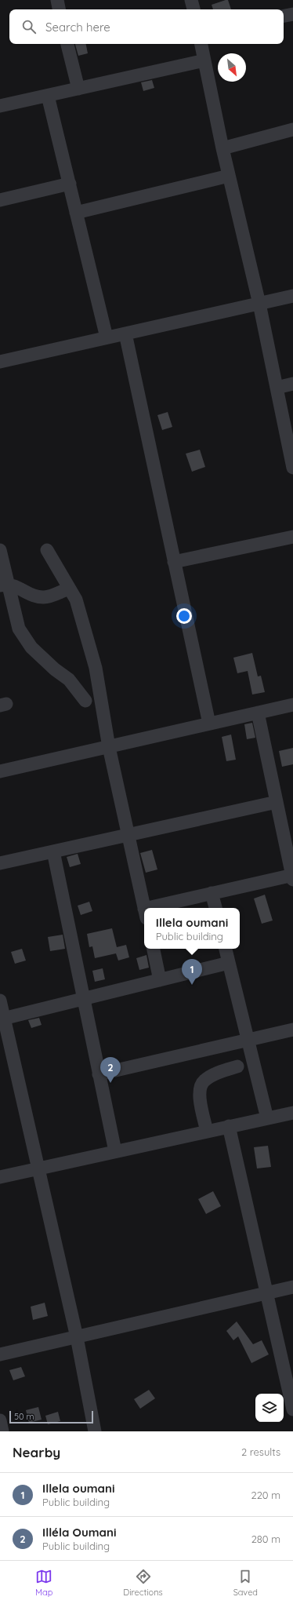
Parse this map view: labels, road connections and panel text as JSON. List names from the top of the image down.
{
  "scale_bar": "50 m",
  "north": "bottom right",
  "page": {
    "search": "Search here",
    "popup": ["Illela oumani", "Public building"],
    "pins": ["1", "2"],
    "scale": "50 m",
    "heading": ["Nearby", "2 results"],
    "list": [
      {
        "mark": "1",
        "name": "Illela oumani",
        "note": "Public building",
        "value": "220 m"
      },
      {
        "mark": "2",
        "name": "Illéla Oumani",
        "note": "Public building",
        "value": "280 m"
      }
    ],
    "nav": ["Map", "Directions", "Saved"]
  }
}
